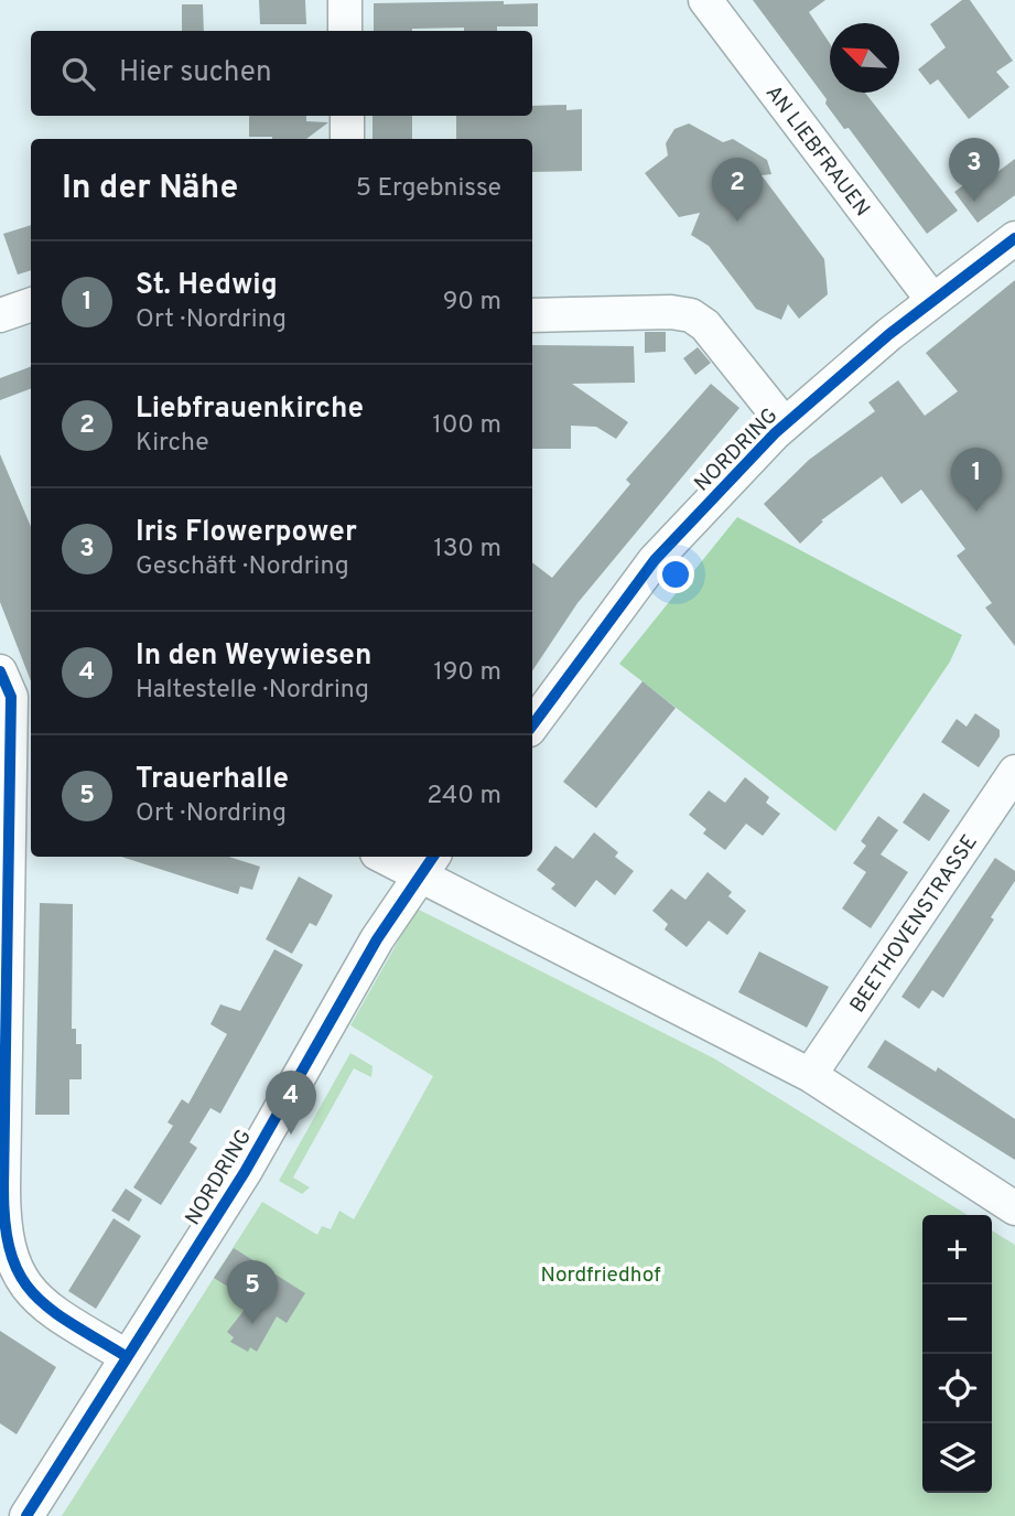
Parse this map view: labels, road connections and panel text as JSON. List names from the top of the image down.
{
  "streets": {
    "street": ["AN LIEBFRAUEN", "NORDRING", "BEETHOVENSTRASSE"]
  },
  "crossings": [
    ["AN LIEBFRAUEN", "NORDRING"]
  ],
  "parks": ["Nordfriedhof"],
  "north": "top left",
  "page": {
    "search": "Hier suchen",
    "pins": [
      "3",
      "2",
      "1",
      "4",
      "5"
    ],
    "heading": ["In der Nähe", "5 Ergebnisse"],
    "list": [
      {
        "mark": "1",
        "name": "St. Hedwig",
        "note": "Ort · Nordring",
        "value": "90 m"
      },
      {
        "mark": "2",
        "name": "Liebfrauenkirche",
        "note": "Kirche",
        "value": "100 m"
      },
      {
        "mark": "3",
        "name": "Iris Flowerpower",
        "note": "Geschäft · Nordring",
        "value": "130 m"
      },
      {
        "mark": "4",
        "name": "In den Weywiesen",
        "note": "Haltestelle · Nordring",
        "value": "190 m"
      },
      {
        "mark": "5",
        "name": "Trauerhalle",
        "note": "Ort · Nordring",
        "value": "240 m"
      }
    ],
    "map_buttons": ["+", "−"]
  }
}
